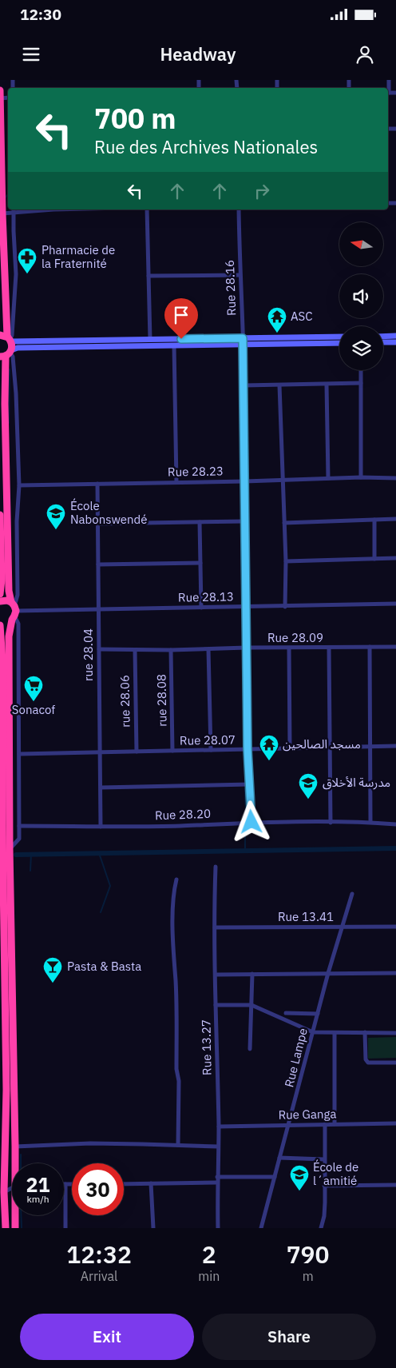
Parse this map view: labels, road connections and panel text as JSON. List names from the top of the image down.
{
  "streets": {
    "street": [
      "Rue 28.16",
      "Rue 28.23",
      "Rue 28.13",
      "Rue 28.09",
      "rue 28.04",
      "rue 28.08",
      "rue 28.06",
      "Rue 28.07",
      "Rue 28.20",
      "Rue 13.41",
      "Rue 13.27",
      "Rue Lampe",
      "Rue Ganga"
    ]
  },
  "crossings": [
    ["Rue 28.16", "Rue 28.23"],
    ["Rue 28.16", "Rue 28.13"],
    ["Rue 28.16", "Rue 28.09"],
    ["Rue 28.16", "Rue 28.07"],
    ["Rue 28.16", "Rue 28.20"],
    ["Rue 28.23", "rue 28.04"],
    ["Rue 28.13", "rue 28.04"],
    ["Rue 28.09", "rue 28.04"],
    ["Rue 28.09", "rue 28.08"],
    ["Rue 28.09", "rue 28.06"],
    ["rue 28.04", "Rue 28.07"],
    ["rue 28.04", "Rue 28.20"],
    ["rue 28.08", "Rue 28.07"],
    ["rue 28.06", "Rue 28.07"],
    ["Rue 13.41", "Rue 13.27"],
    ["Rue 13.41", "Rue Lampe"],
    ["Rue 13.27", "Rue Ganga"],
    ["Rue Lampe", "Rue Ganga"]
  ],
  "places": {
    "pharmacy": ["Pharmacie de la Fraternité"],
    "temple": ["ASC", "مسجد الصالحين"],
    "school or university": ["École Nabonswendé", "مدرسة الأخلاق", "École de l´amitié"],
    "supermarket": ["Sonacof"],
    "bar": ["Pasta & Basta"]
  },
  "north": "left",
  "page": {
    "status": "12:30",
    "header": "Headway",
    "turn": ["700 m", "Rue des Archives Nationales"],
    "speed": "21 km/h",
    "limit": "30",
    "eta": [
      "12:32",
      "Arrival",
      "2",
      "min",
      "790",
      "m"
    ],
    "buttons": ["Exit", "Share"]
  }
}
